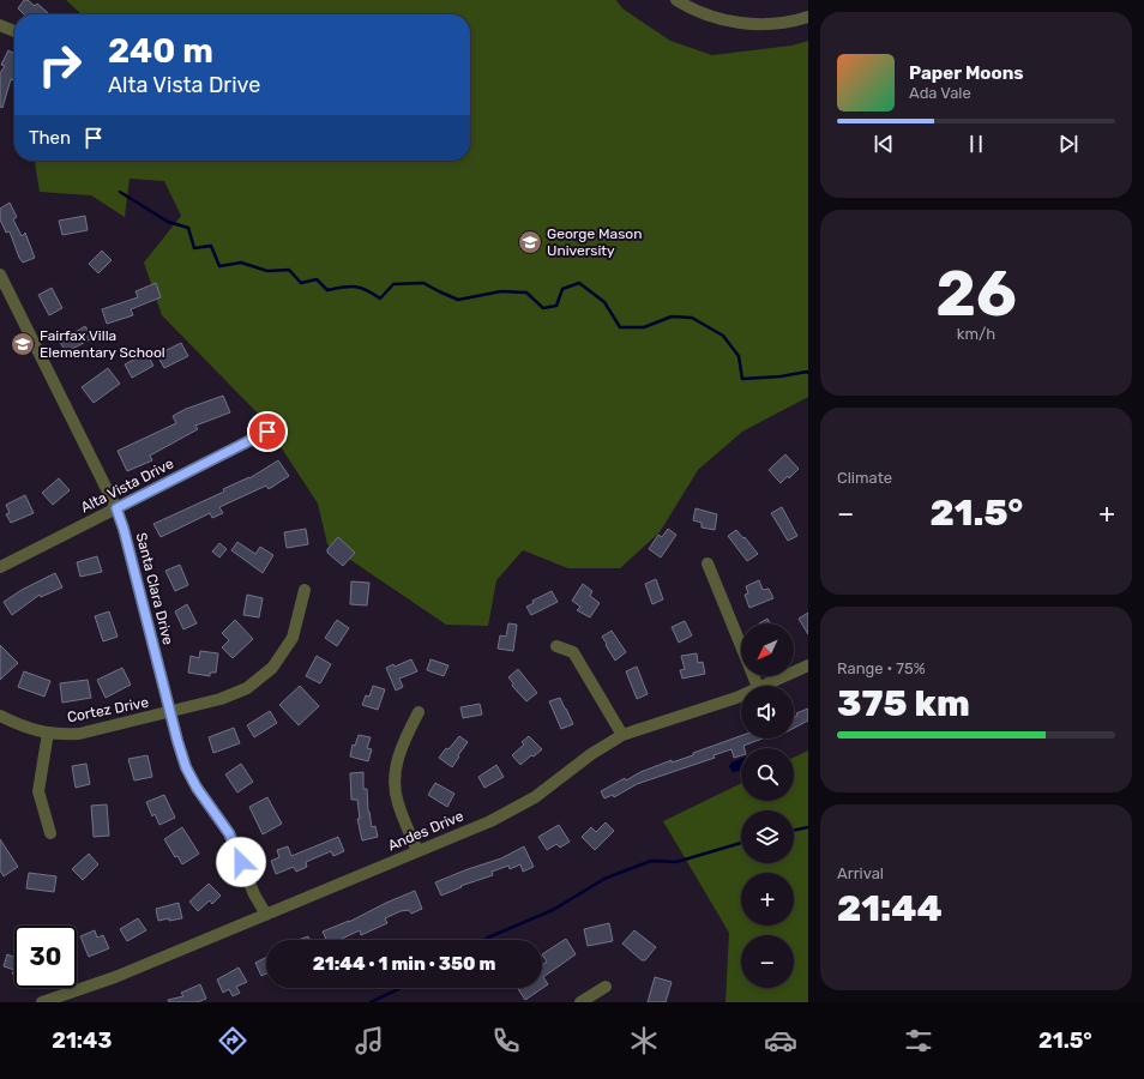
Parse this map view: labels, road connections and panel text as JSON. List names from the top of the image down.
{
  "streets": {
    "street": [
      "Alta Vista Drive",
      "Santa Clara Drive",
      "Cortez Drive",
      "Andes Drive"
    ]
  },
  "crossings": [
    ["Alta Vista Drive", "Santa Clara Drive"],
    ["Santa Clara Drive", "Cortez Drive"],
    ["Santa Clara Drive", "Andes Drive"]
  ],
  "places": {
    "school or university": ["George Mason University", "Fairfax Villa Elementary School"]
  },
  "north": "bottom left",
  "page": {
    "turn": ["240 m", "Alta Vista Drive"],
    "song": ["Paper Moons", "Ada Vale"],
    "then": "Then",
    "tile": [
      ["26", "km/h"],
      "Climate",
      ["Range · 75%", "375 km"],
      ["Arrival", "21:44"]
    ],
    "heat": ["−", "21.5°", "+"],
    "map_buttons": ["+", "−"],
    "limit": "30",
    "trip": "21:44 · 1 min · 350 m",
    "tabs": ["21:43", "21.5°"]
  }
}
